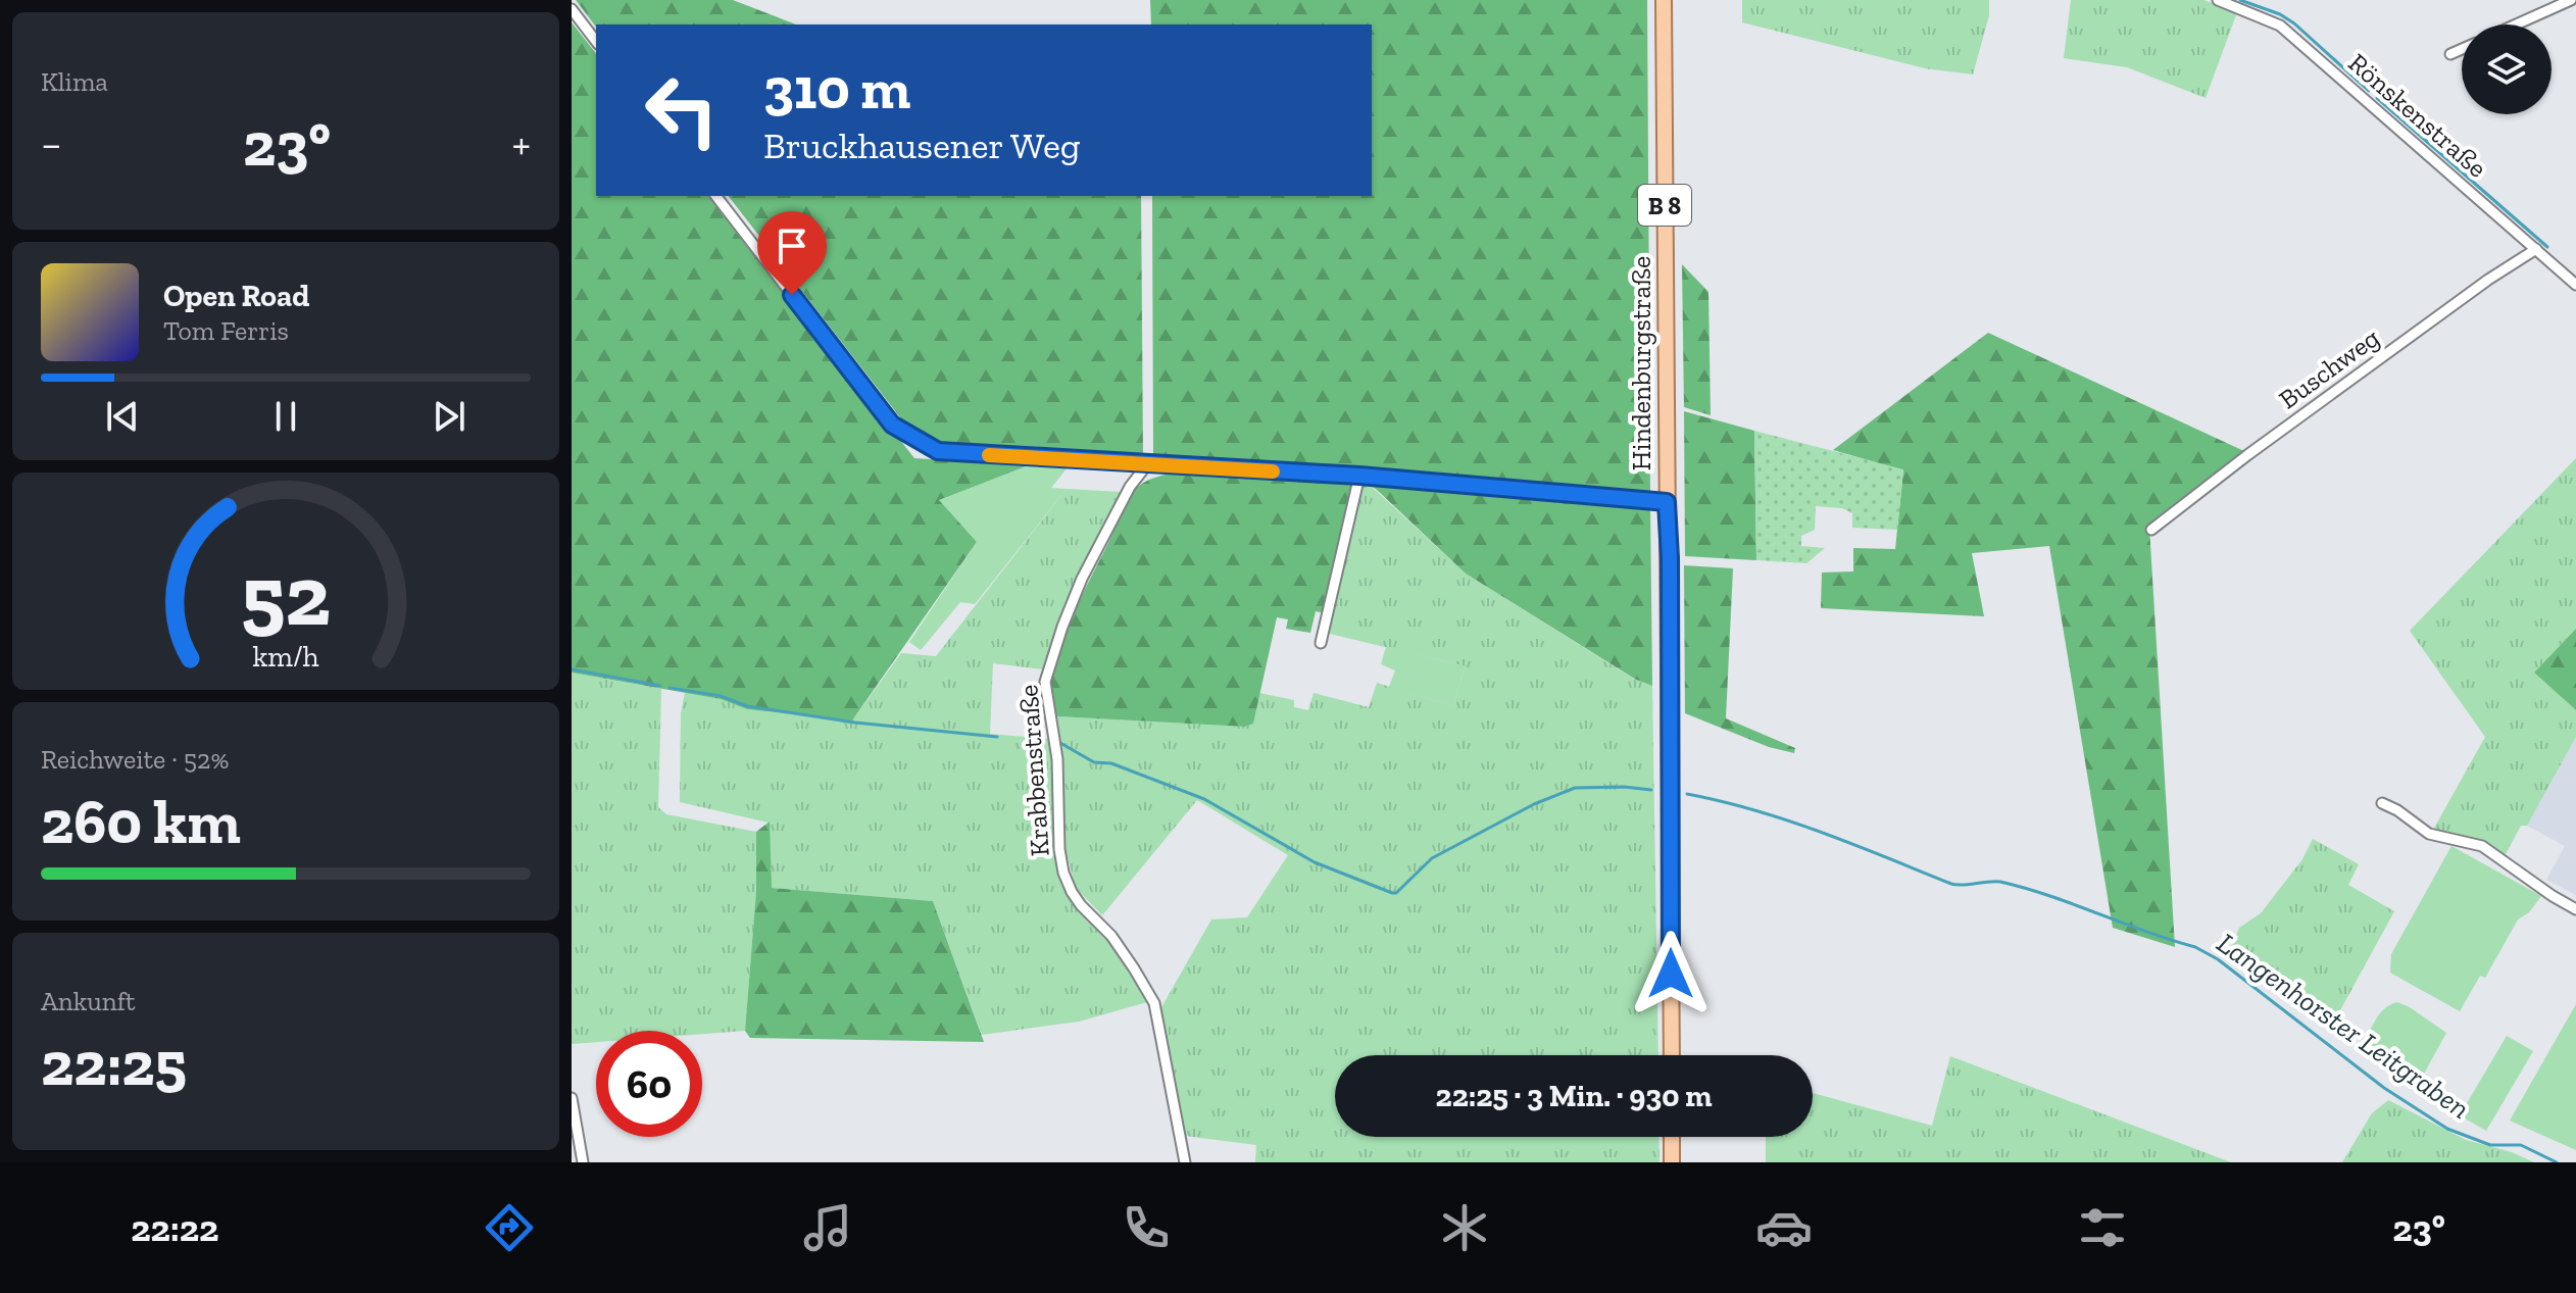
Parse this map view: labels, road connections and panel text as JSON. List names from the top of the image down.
{
  "streets": {
    "main road": ["B 8", "Hindenburgstraße"],
    "street": ["Rönskenstraße", "Buschweg", "Krabbenstraße"]
  },
  "crossings": [
    ["Rönskenstraße", "Buschweg"]
  ],
  "water": ["Langenhorster Leitgraben"],
  "page": {
    "tile": [
      "Klima",
      ["Reichweite · 52%", "260 km"],
      ["Ankunft", "22:25"]
    ],
    "turn": ["310 m", "Bruckhausener Weg"],
    "heat": ["−", "23°", "+"],
    "song": ["Open Road", "Tom Ferris"],
    "limit": "60",
    "trip": "22:25 · 3 Min. · 930 m",
    "tabs": ["22:22", "23°"],
    "gauge": ["52", "km/h"]
  }
}
